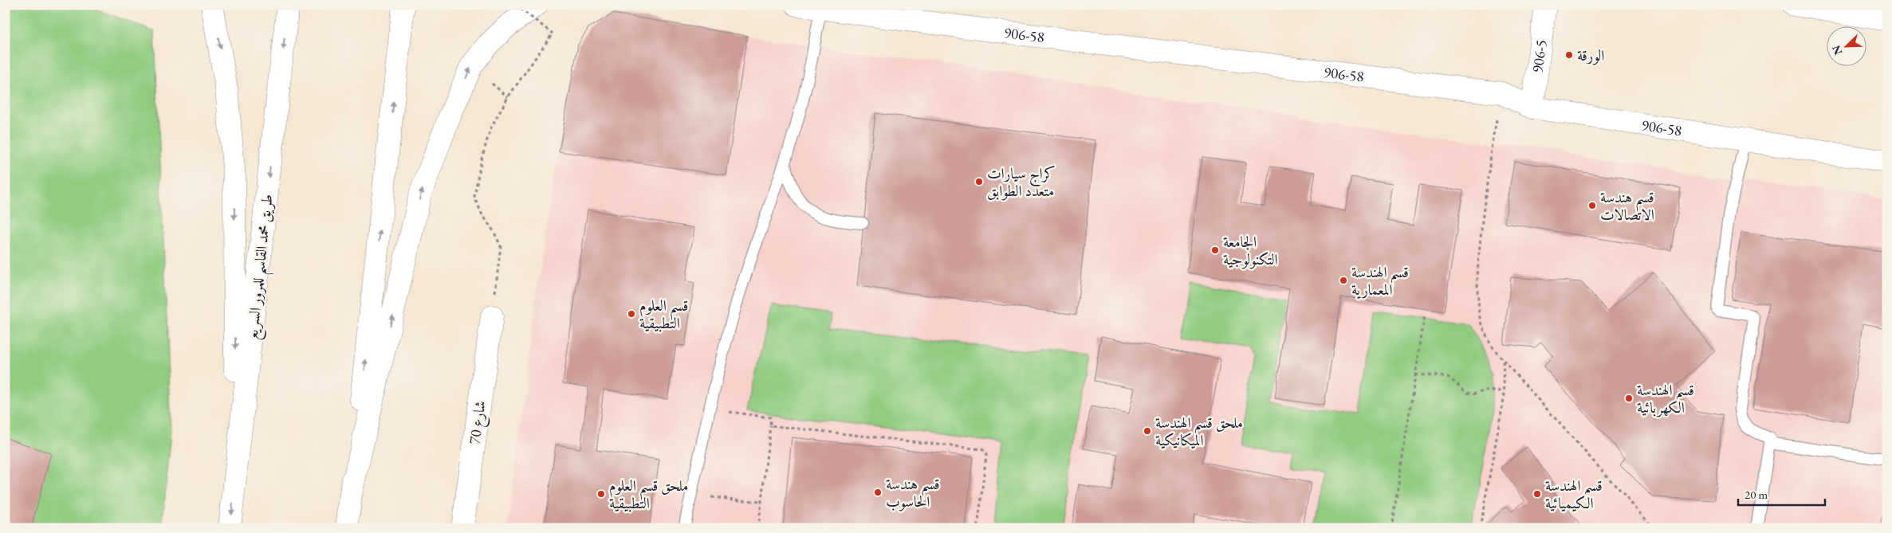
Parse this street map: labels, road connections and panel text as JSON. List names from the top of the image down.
{
  "streets": {
    "main road": [
      "906-58",
      "906-5",
      "طريق محمد القاسم للمرور السريع",
      "شارع 70"
    ]
  },
  "crossings": [
    ["906-58", "906-5"]
  ],
  "places": [
    "الورقة",
    "كراج سيارات متعدد الطوابق",
    "قسم هندسة الاتصالات",
    "الجامعة التكنولوجية",
    "قسم الهندسة المعمارية",
    "قسم العلوم التطبيقية",
    "قسم الهندسة الكهربائية",
    "ملحق قسم الهندسة الميكانيكية",
    "قسم هندسة الحاسوب",
    "ملحق قسم العلوم التطبيقية",
    "قسم الهندسة الكيميائية"
  ],
  "scale_bar": "20 m",
  "north": "bottom left"
}
